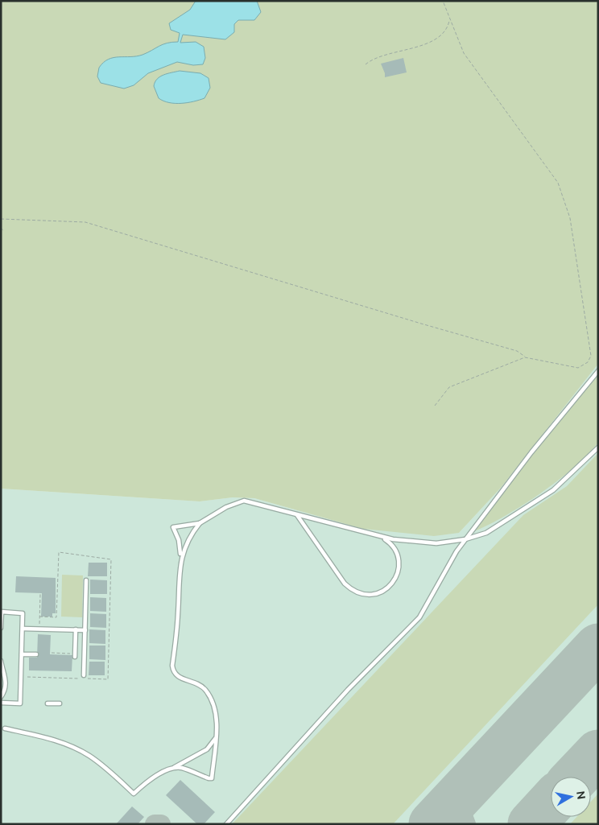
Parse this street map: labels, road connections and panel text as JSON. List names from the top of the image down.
{
  "north": "right"
}
